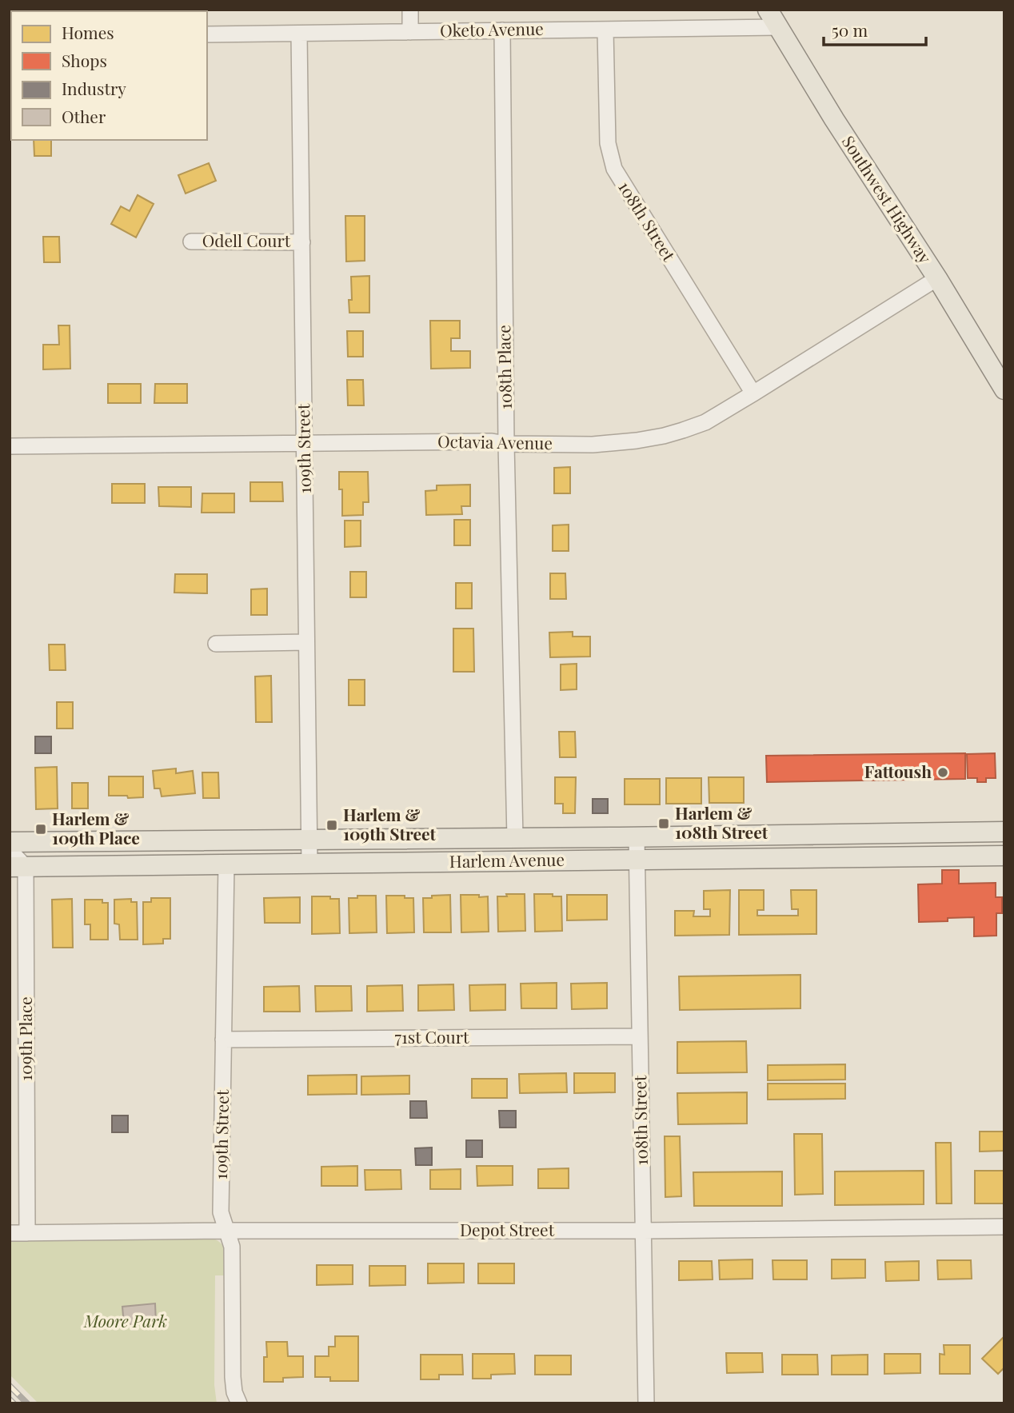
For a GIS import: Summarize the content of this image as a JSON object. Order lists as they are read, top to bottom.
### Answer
{
  "streets": {
    "main road": ["Southwest Highway", "Harlem Avenue"],
    "street": [
      "Oketo Avenue",
      "108th Street",
      "Odell Court",
      "108th Place",
      "Octavia Avenue",
      "109th Street",
      "71st Court",
      "109th Place",
      "Depot Street"
    ]
  },
  "crossings": [
    ["Oketo Avenue", "Southwest Highway"],
    ["Oketo Avenue", "108th Street"],
    ["Oketo Avenue", "108th Place"],
    ["Oketo Avenue", "109th Street"],
    ["Southwest Highway", "Octavia Avenue"],
    ["108th Street", "Octavia Avenue"],
    ["108th Street", "Harlem Avenue"],
    ["108th Street", "71st Court"],
    ["108th Street", "Depot Street"],
    ["Odell Court", "109th Street"],
    ["108th Place", "Octavia Avenue"],
    ["108th Place", "Harlem Avenue"],
    ["Octavia Avenue", "109th Street"],
    ["109th Street", "Harlem Avenue"],
    ["109th Street", "71st Court"],
    ["109th Street", "Depot Street"],
    ["Harlem Avenue", "109th Place"],
    ["109th Place", "Depot Street"]
  ],
  "parks": ["Moore Park"],
  "places": {
    "other": ["Fattoush"],
    "transit": ["Harlem & 108th Street", "Harlem & 109th Street", "Harlem & 109th Place"]
  },
  "legend": [
    "Homes",
    "Shops",
    "Industry",
    "Other"
  ],
  "scale_bar": "50 m"
}
